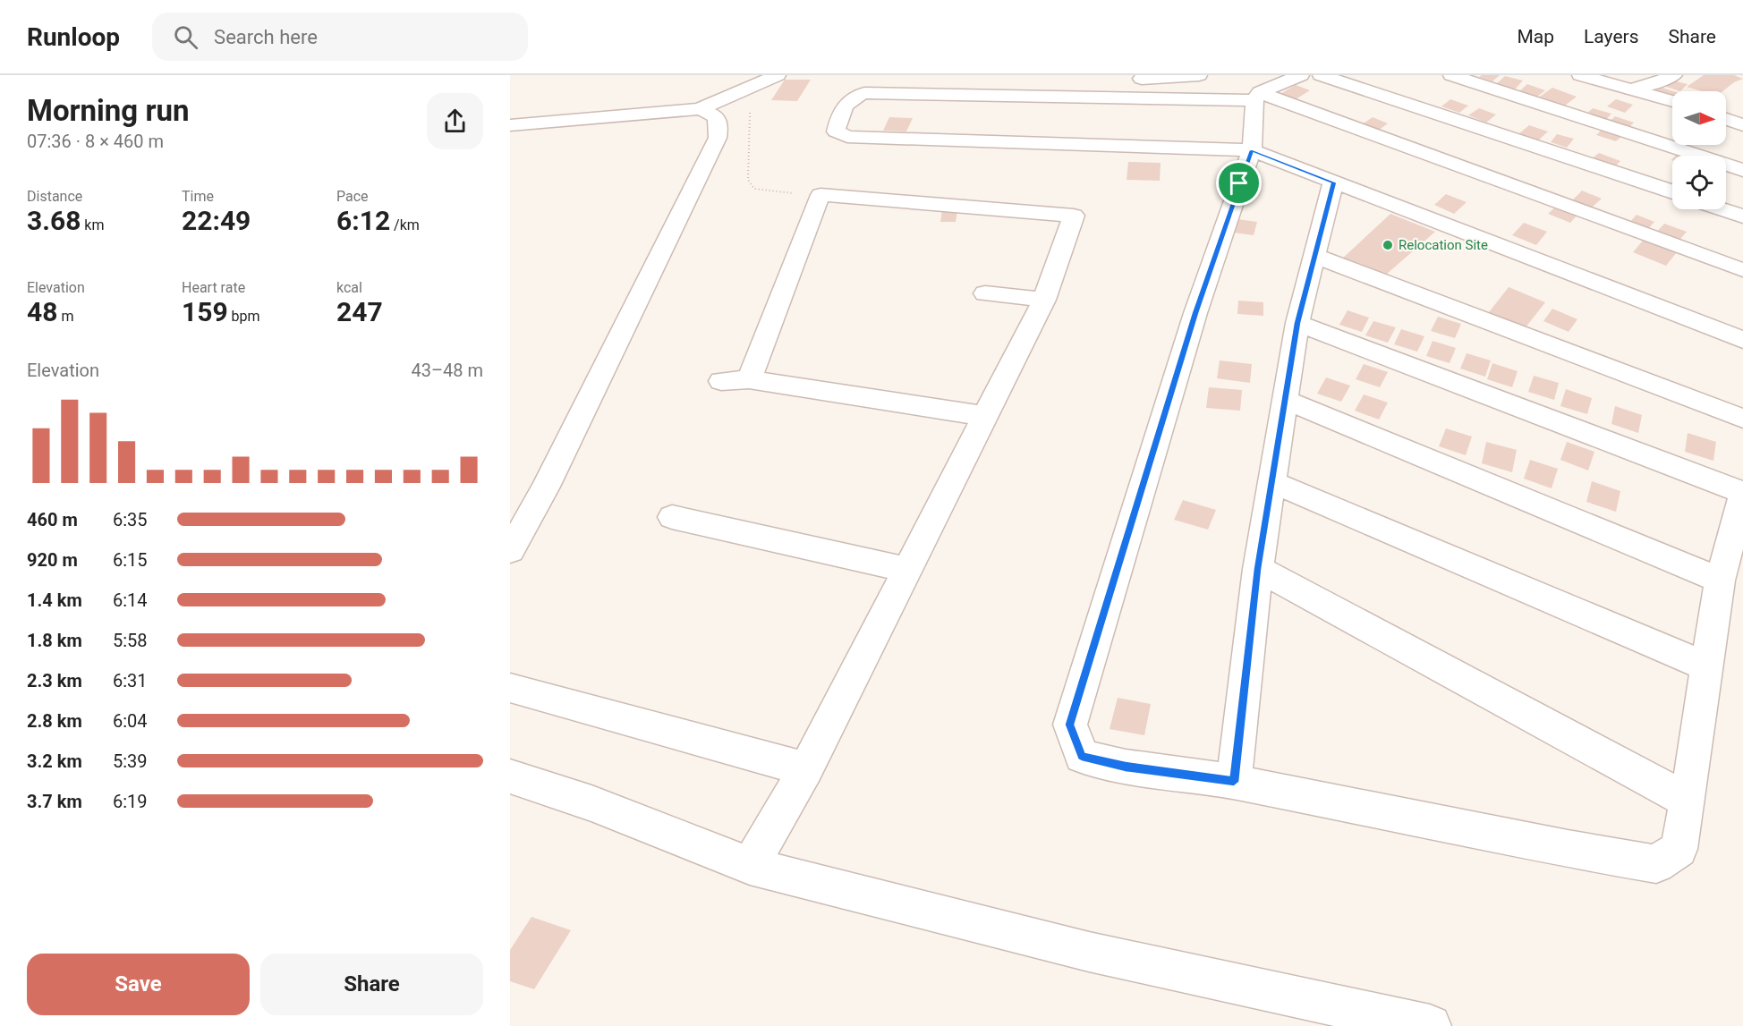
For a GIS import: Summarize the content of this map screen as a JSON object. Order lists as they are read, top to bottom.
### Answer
{
  "places": ["Relocation Site"],
  "north": "right",
  "page": {
    "header": "Runloop",
    "search": "Search here",
    "nav": ["Map", "Layers", "Share"],
    "heading": ["Morning run", "07:36 · 8 × 460 m"],
    "stats": [
      ["Distance", "3.68 km"],
      ["Time", "22:49"],
      ["Pace", "6:12 /km"],
      ["Elevation", "48 m"],
      ["Heart rate", "159 bpm"],
      ["kcal", "247"]
    ],
    "chart": ["Elevation", "43–48 m"],
    "list": [
      {
        "name": "460 m",
        "note": "6:35"
      },
      {
        "name": "920 m",
        "note": "6:15"
      },
      {
        "name": "1.4 km",
        "note": "6:14"
      },
      {
        "name": "1.8 km",
        "note": "5:58"
      },
      {
        "name": "2.3 km",
        "note": "6:31"
      },
      {
        "name": "2.8 km",
        "note": "6:04"
      },
      {
        "name": "3.2 km",
        "note": "5:39"
      },
      {
        "name": "3.7 km",
        "note": "6:19"
      }
    ],
    "buttons": ["Save", "Share"]
  }
}
